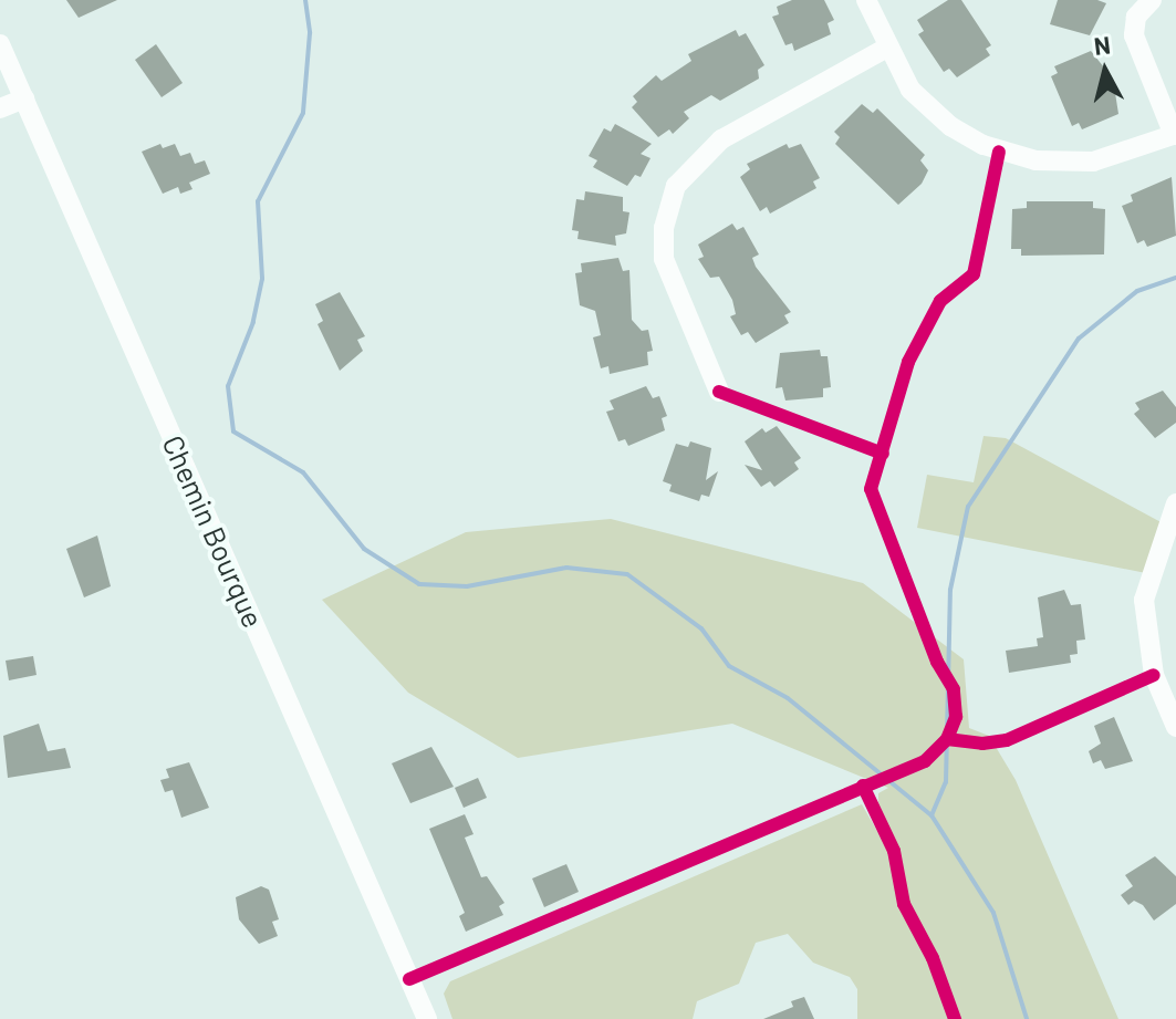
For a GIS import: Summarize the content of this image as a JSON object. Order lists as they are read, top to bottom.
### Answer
{
  "streets": {
    "street": ["Chemin Bourque"]
  },
  "north": "top"
}
